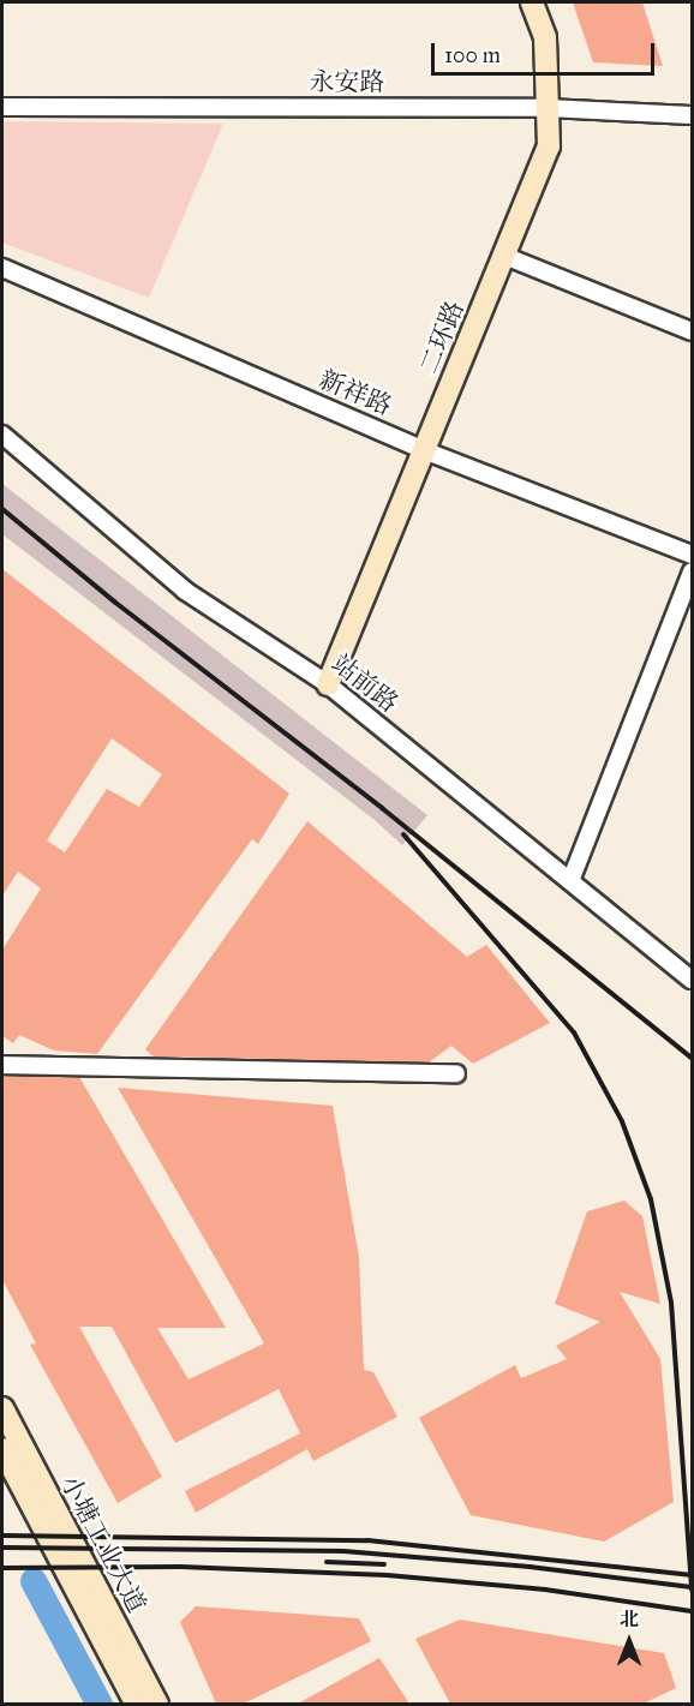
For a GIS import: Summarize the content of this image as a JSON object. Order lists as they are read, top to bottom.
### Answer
{
  "streets": {
    "street": [
      "永安路",
      "二环路",
      "新祥路",
      "站前路",
      "小塘工业大道"
    ]
  },
  "crossings": [
    ["永安路", "二环路"],
    ["二环路", "新祥路"],
    ["二环路", "站前路"]
  ],
  "scale_bar": "100 m",
  "north": "top"
}
